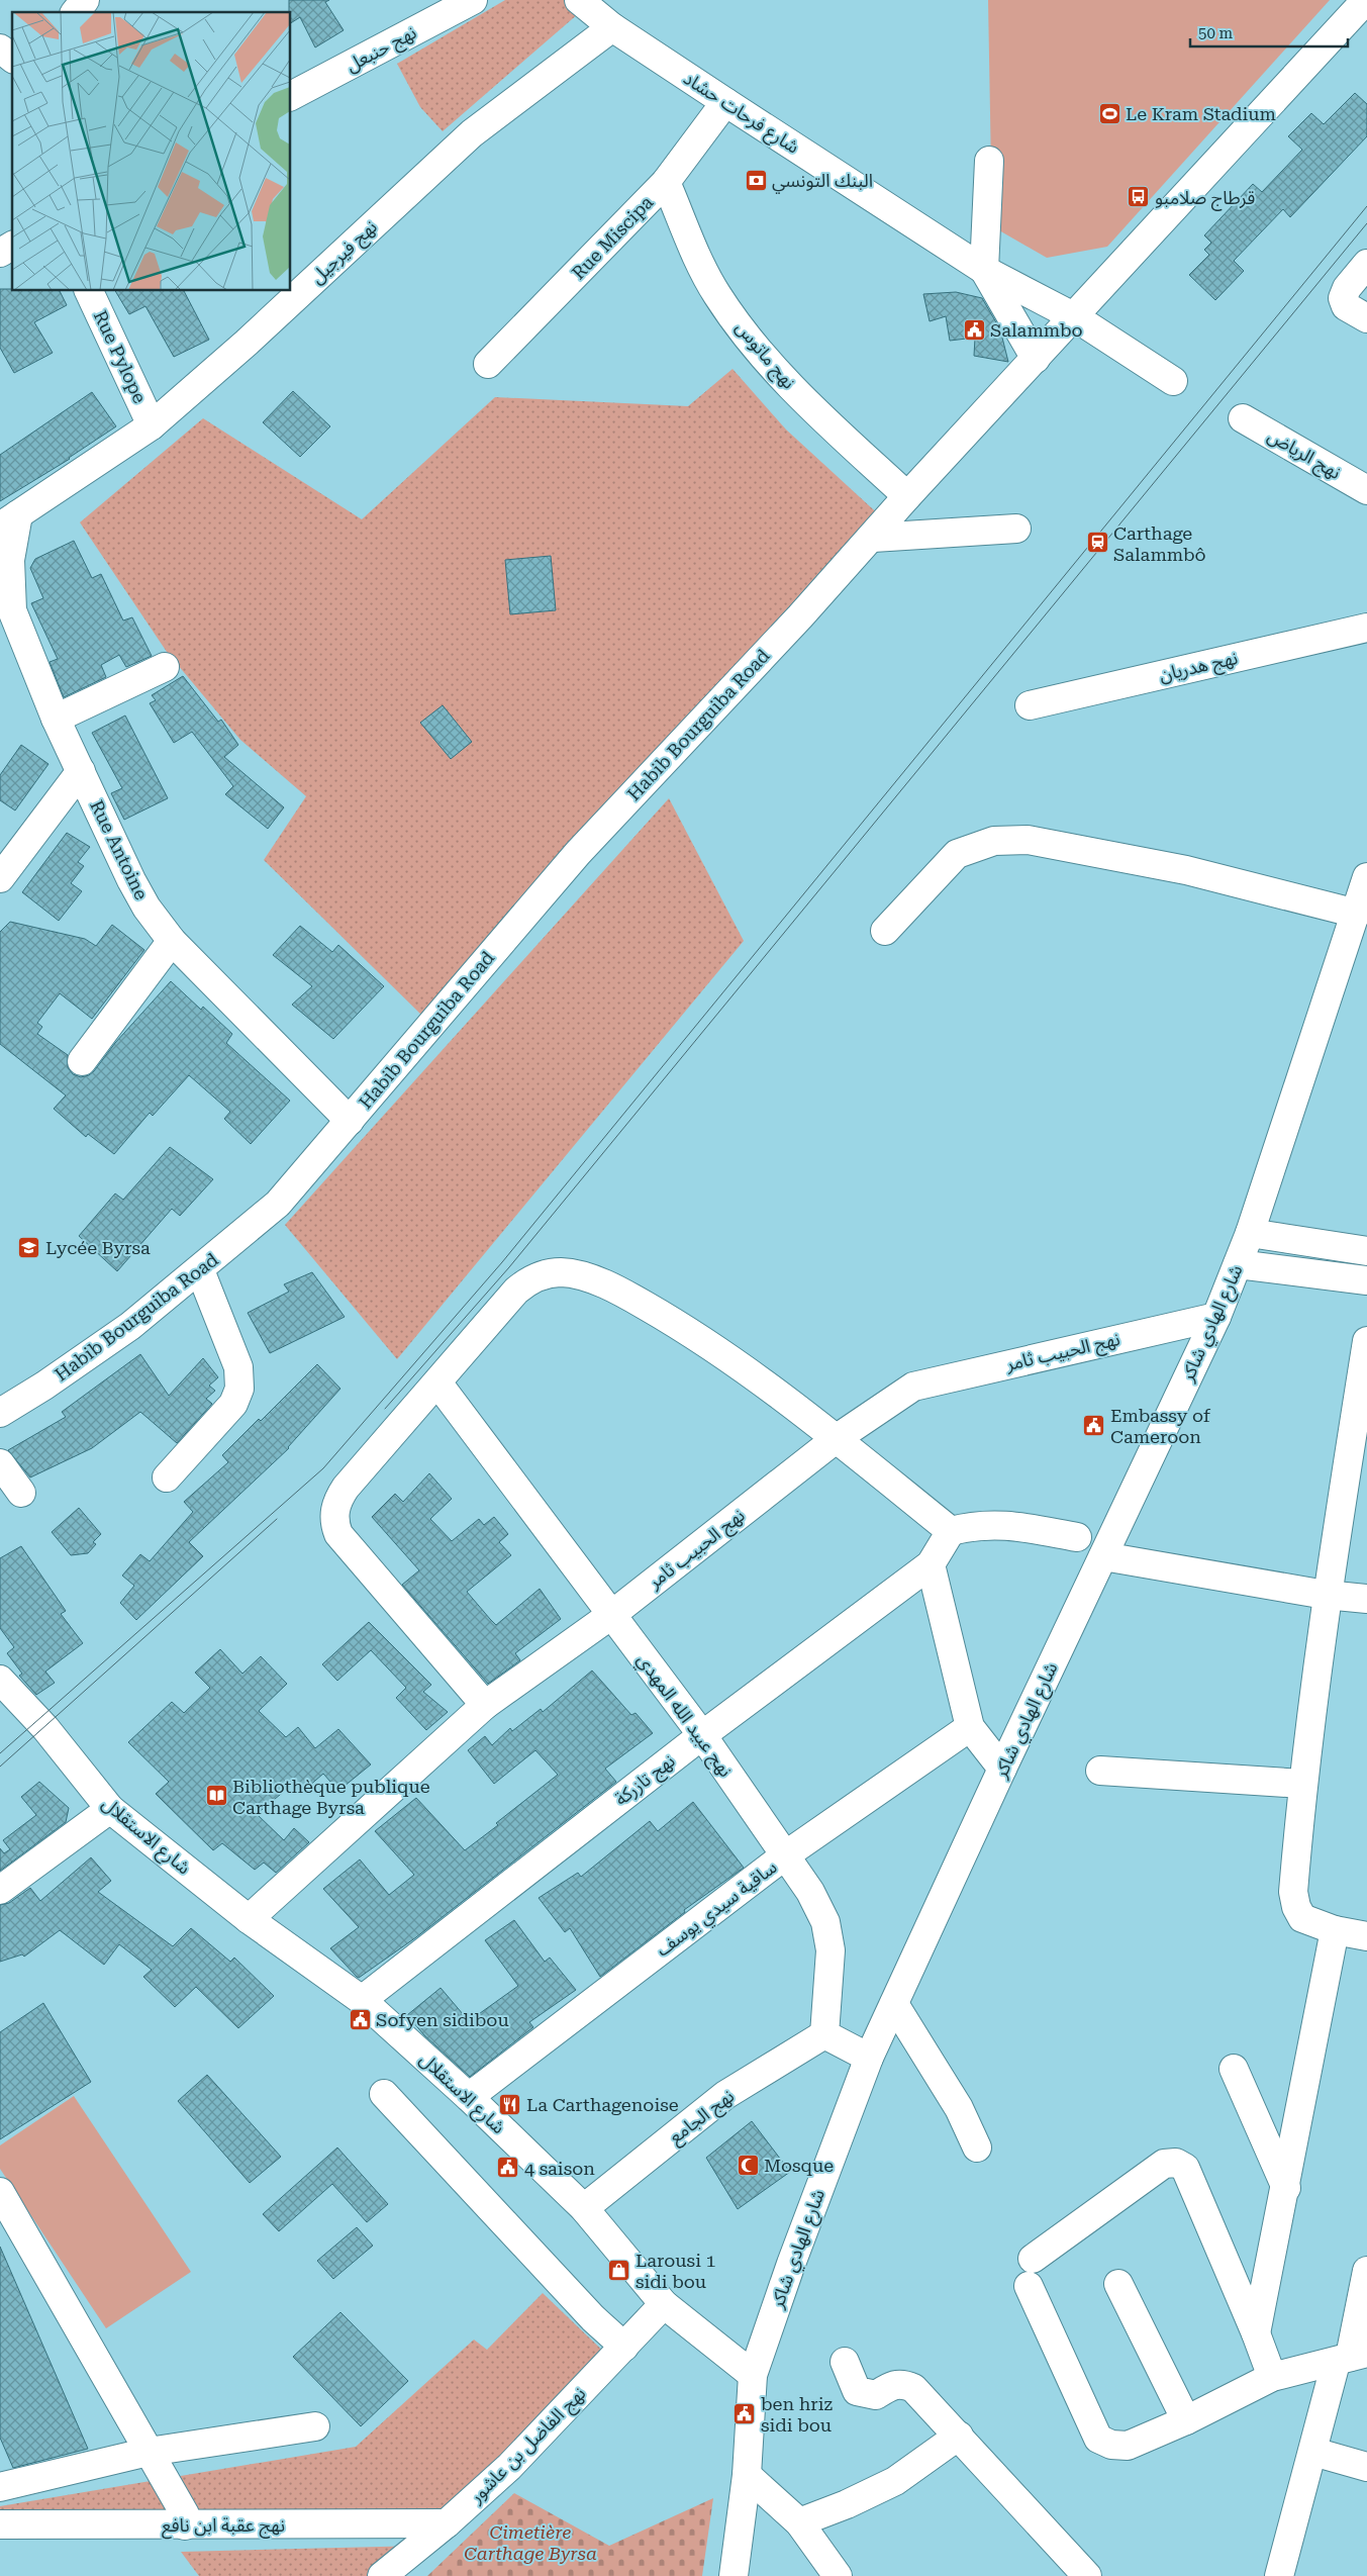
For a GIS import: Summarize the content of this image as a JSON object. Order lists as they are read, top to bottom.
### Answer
{
  "streets": {
    "street": [
      "نهج حنبعل",
      "شارع فرحات حشاد",
      "Rue Miscipa",
      "نهج فيرجيل",
      "نهج ماتوس",
      "Rue Pylope",
      "نهج الرياض",
      "نهج هدريان",
      "Habib Bourguiba Road",
      "Rue Antoine",
      "شارع الهادي شاكر",
      "نهج الحبيب ثامر",
      "نهج عبيد الله المهدي",
      "نهج تازركة",
      "شارع الاستقلال",
      "ساقية سيدي يوسف",
      "نهج الجامع",
      "نهج الفاضل بن عاشور",
      "نهج عقبة ابن نافع"
    ]
  },
  "crossings": [
    ["شارع فرحات حشاد", "Rue Miscipa"],
    ["شارع فرحات حشاد", "نهج فيرجيل"],
    ["شارع فرحات حشاد", "Habib Bourguiba Road"],
    ["Rue Miscipa", "نهج ماتوس"],
    ["نهج فيرجيل", "Rue Pylope"],
    ["نهج فيرجيل", "Rue Antoine"],
    ["نهج ماتوس", "Habib Bourguiba Road"],
    ["Habib Bourguiba Road", "Rue Antoine"],
    ["شارع الهادي شاكر", "نهج الحبيب ثامر"],
    ["شارع الهادي شاكر", "شارع الاستقلال"],
    ["نهج الحبيب ثامر", "نهج عبيد الله المهدي"],
    ["نهج الحبيب ثامر", "شارع الاستقلال"],
    ["نهج عبيد الله المهدي", "نهج تازركة"],
    ["نهج عبيد الله المهدي", "ساقية سيدي يوسف"],
    ["نهج عبيد الله المهدي", "نهج الجامع"],
    ["نهج تازركة", "شارع الاستقلال"],
    ["شارع الاستقلال", "ساقية سيدي يوسف"],
    ["شارع الاستقلال", "نهج الجامع"],
    ["شارع الاستقلال", "نهج الفاضل بن عاشور"],
    ["نهج الفاضل بن عاشور", "نهج عقبة ابن نافع"]
  ],
  "parks": ["Cimetière Carthage Byrsa"],
  "places": {
    "sports": ["Le Kram Stadium"],
    "bank": ["البنك التونسي"],
    "bus stop": ["قرطاج صلامبو"],
    "public building": [
      "Salammbo",
      "Embassy of Cameroon",
      "Sofyen sidibou",
      "4 saison",
      "ben hriz sidi bou"
    ],
    "station": ["Carthage Salammbô"],
    "school or university": ["Lycée Byrsa"],
    "library": ["Bibliothèque publique Carthage Byrsa"],
    "restaurant": ["La Carthagenoise"],
    "mosque": ["Mosque"],
    "shop": ["Larousi 1 sidi bou"]
  },
  "scale_bar": "50 m"
}
